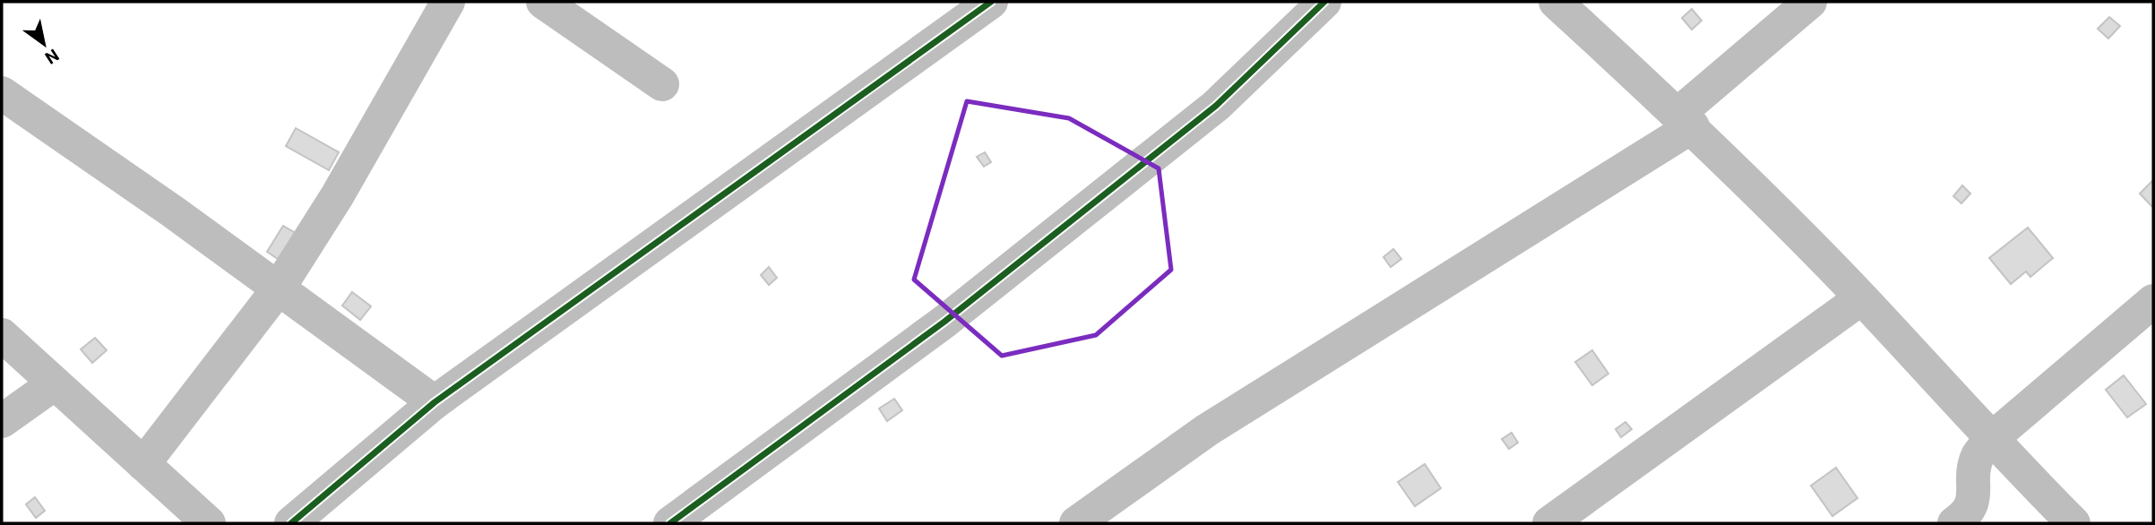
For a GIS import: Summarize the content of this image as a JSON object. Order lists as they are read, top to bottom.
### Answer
{
  "north": "bottom right"
}
